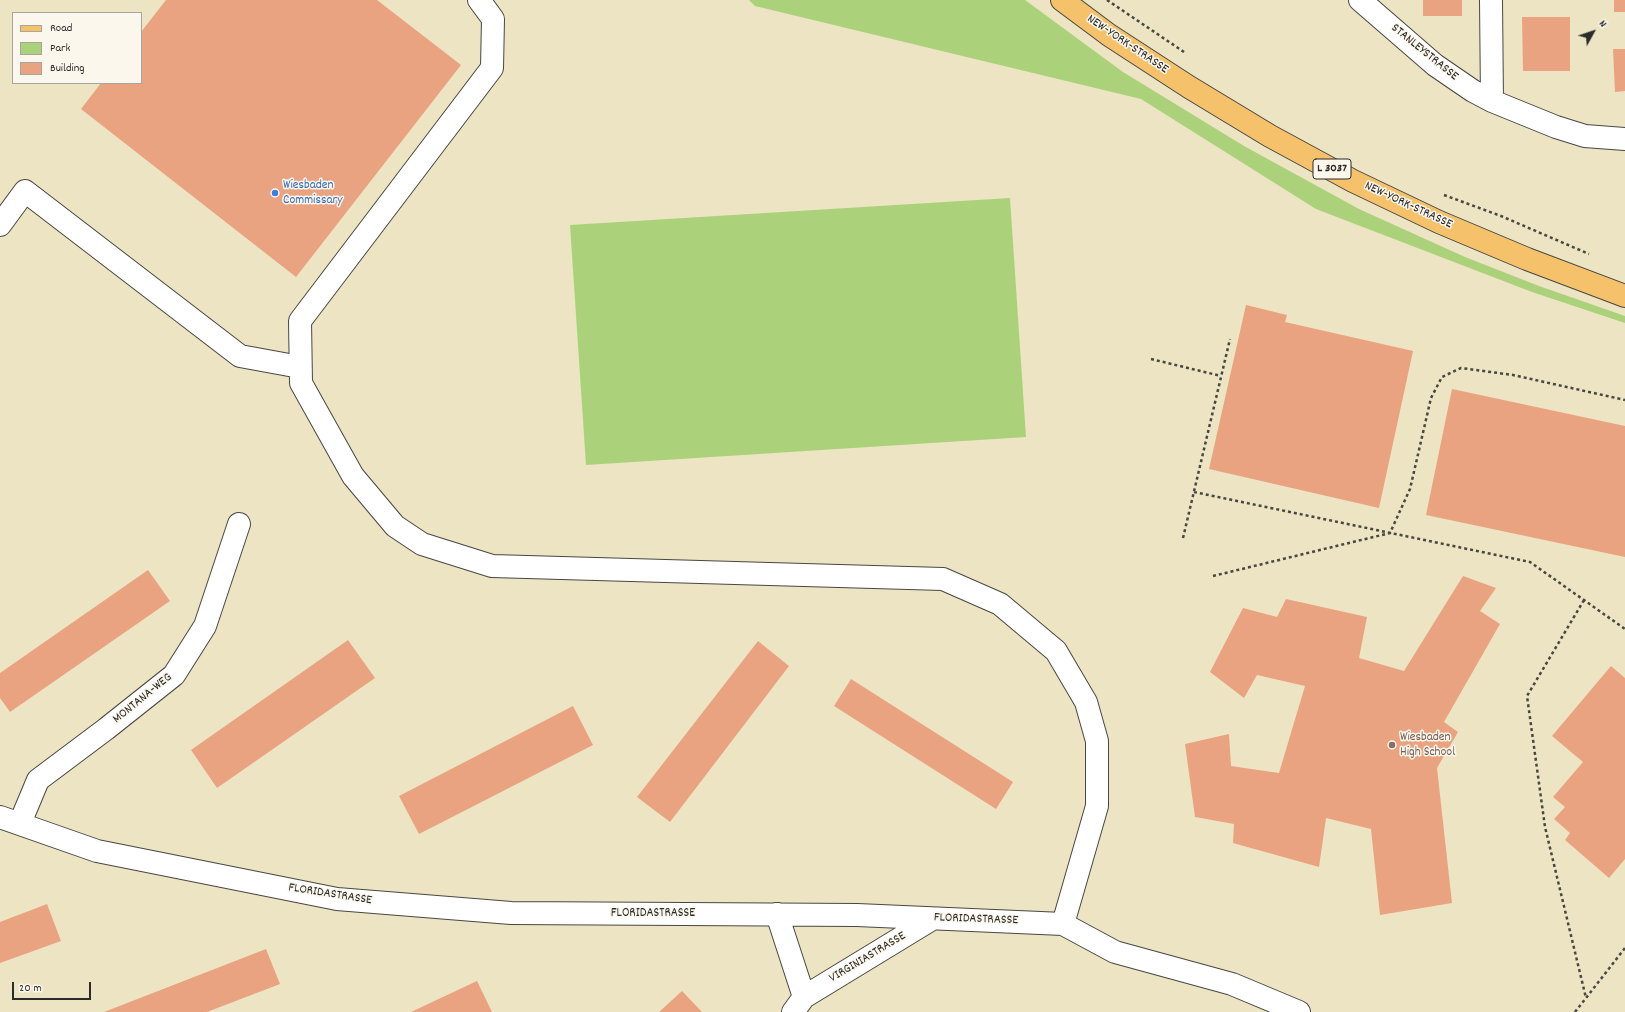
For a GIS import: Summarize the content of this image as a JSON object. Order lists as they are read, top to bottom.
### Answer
{
  "streets": {
    "main road": ["NEW-YORK-STRASSE", "L 3037"],
    "street": [
      "STANLEYSTRASSE",
      "MONTANA-WEG",
      "FLORIDASTRASSE",
      "VIRGINIASTRASSE"
    ]
  },
  "crossings": [
    ["MONTANA-WEG", "FLORIDASTRASSE"],
    ["FLORIDASTRASSE", "VIRGINIASTRASSE"]
  ],
  "places": ["Wiesbaden Commissary", "Wiesbaden High School"],
  "legend": ["Road", "Park", "Building"],
  "scale_bar": "20 m",
  "north": "top right"
}
